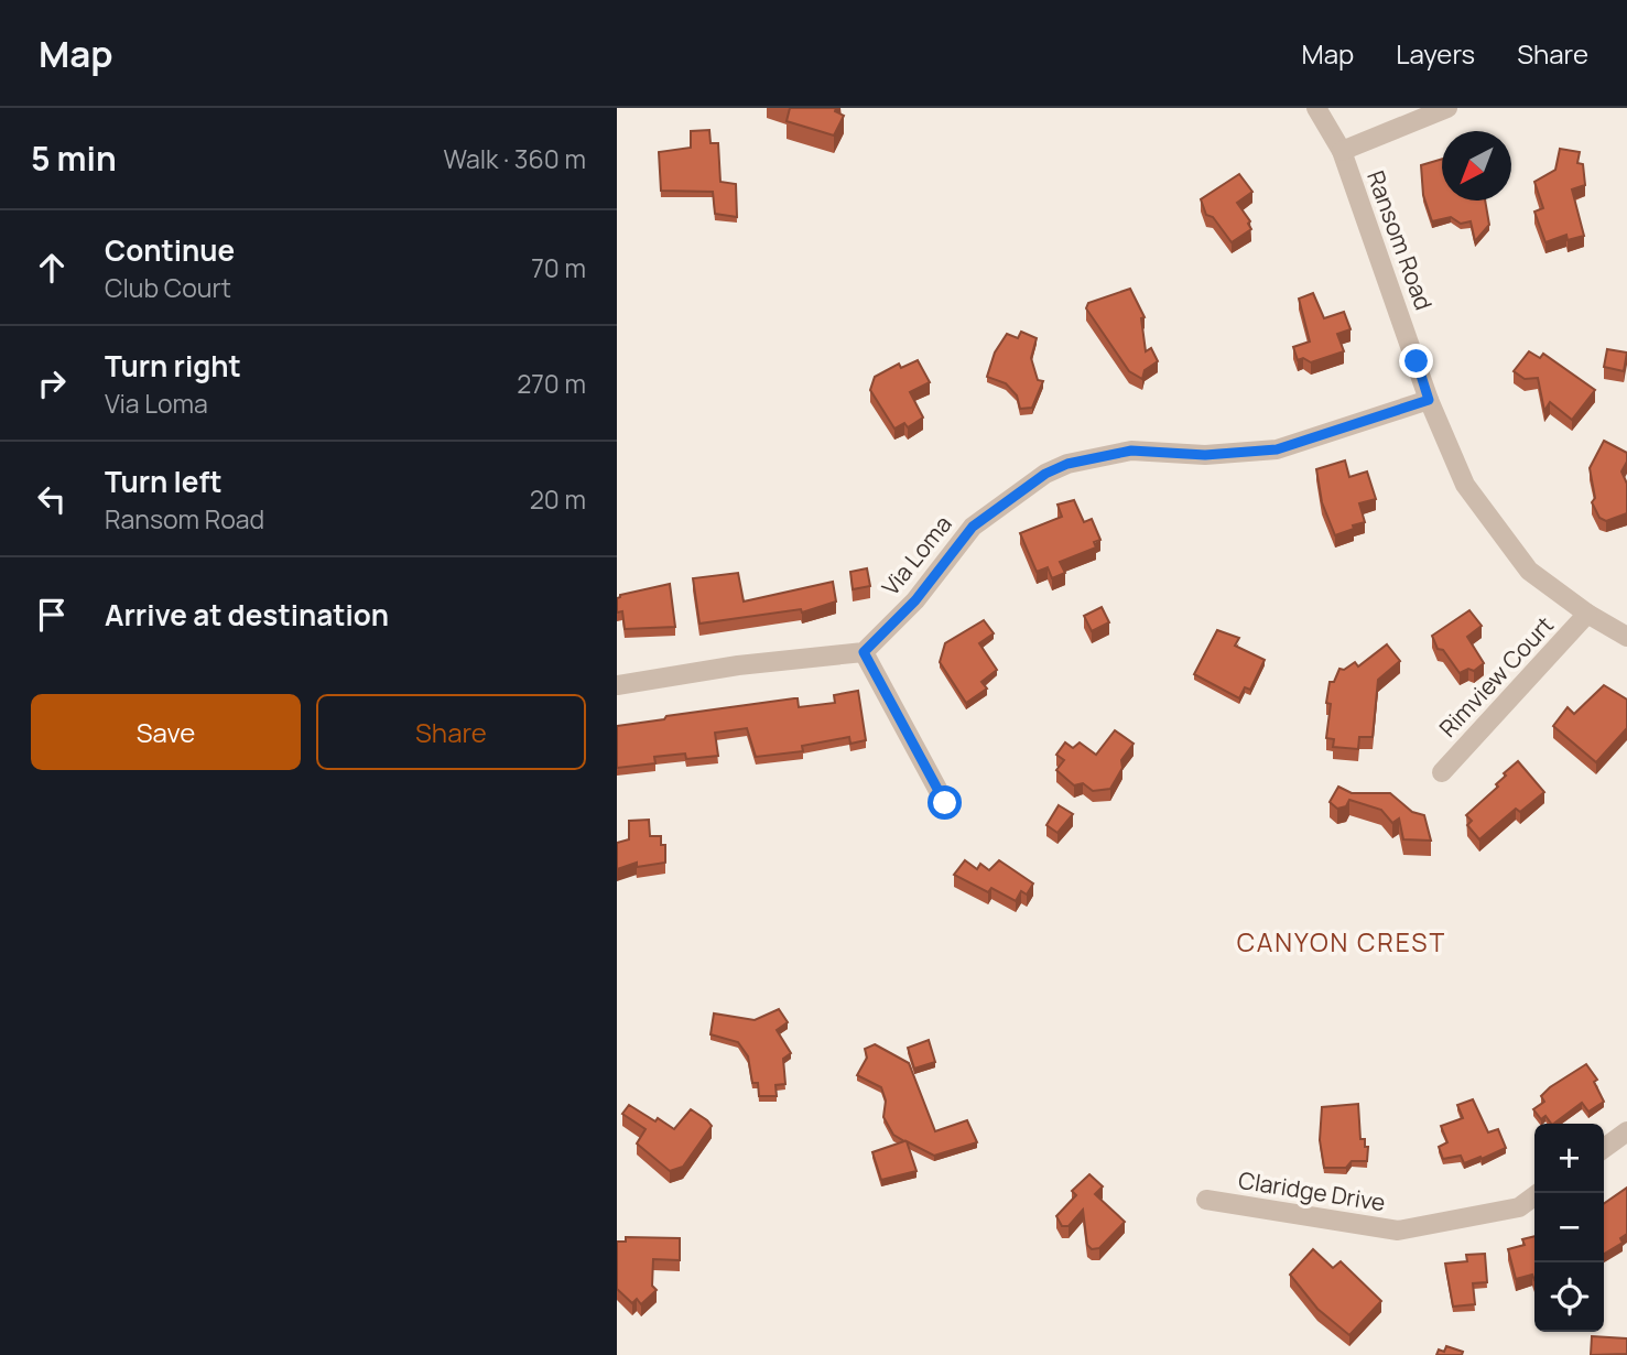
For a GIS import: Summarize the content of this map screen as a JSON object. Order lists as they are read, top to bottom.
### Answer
{
  "streets": {
    "street": [
      "Ransom Road",
      "Via Loma",
      "Rimview Court",
      "Claridge Drive"
    ]
  },
  "crossings": [
    ["Ransom Road", "Via Loma"],
    ["Ransom Road", "Rimview Court"]
  ],
  "districts": ["CANYON CREST"],
  "north": "bottom left",
  "page": {
    "header": "Map",
    "nav": ["Map", "Layers", "Share"],
    "heading": ["5 min", "Walk · 360 m"],
    "list": [
      ["Continue", "Club Court", "70 m"],
      ["Turn right", "Via Loma", "270 m"],
      ["Turn left", "Ransom Road", "20 m"],
      "Arrive at destination"
    ],
    "buttons": ["Save", "Share"],
    "map_buttons": ["+", "−"]
  }
}
